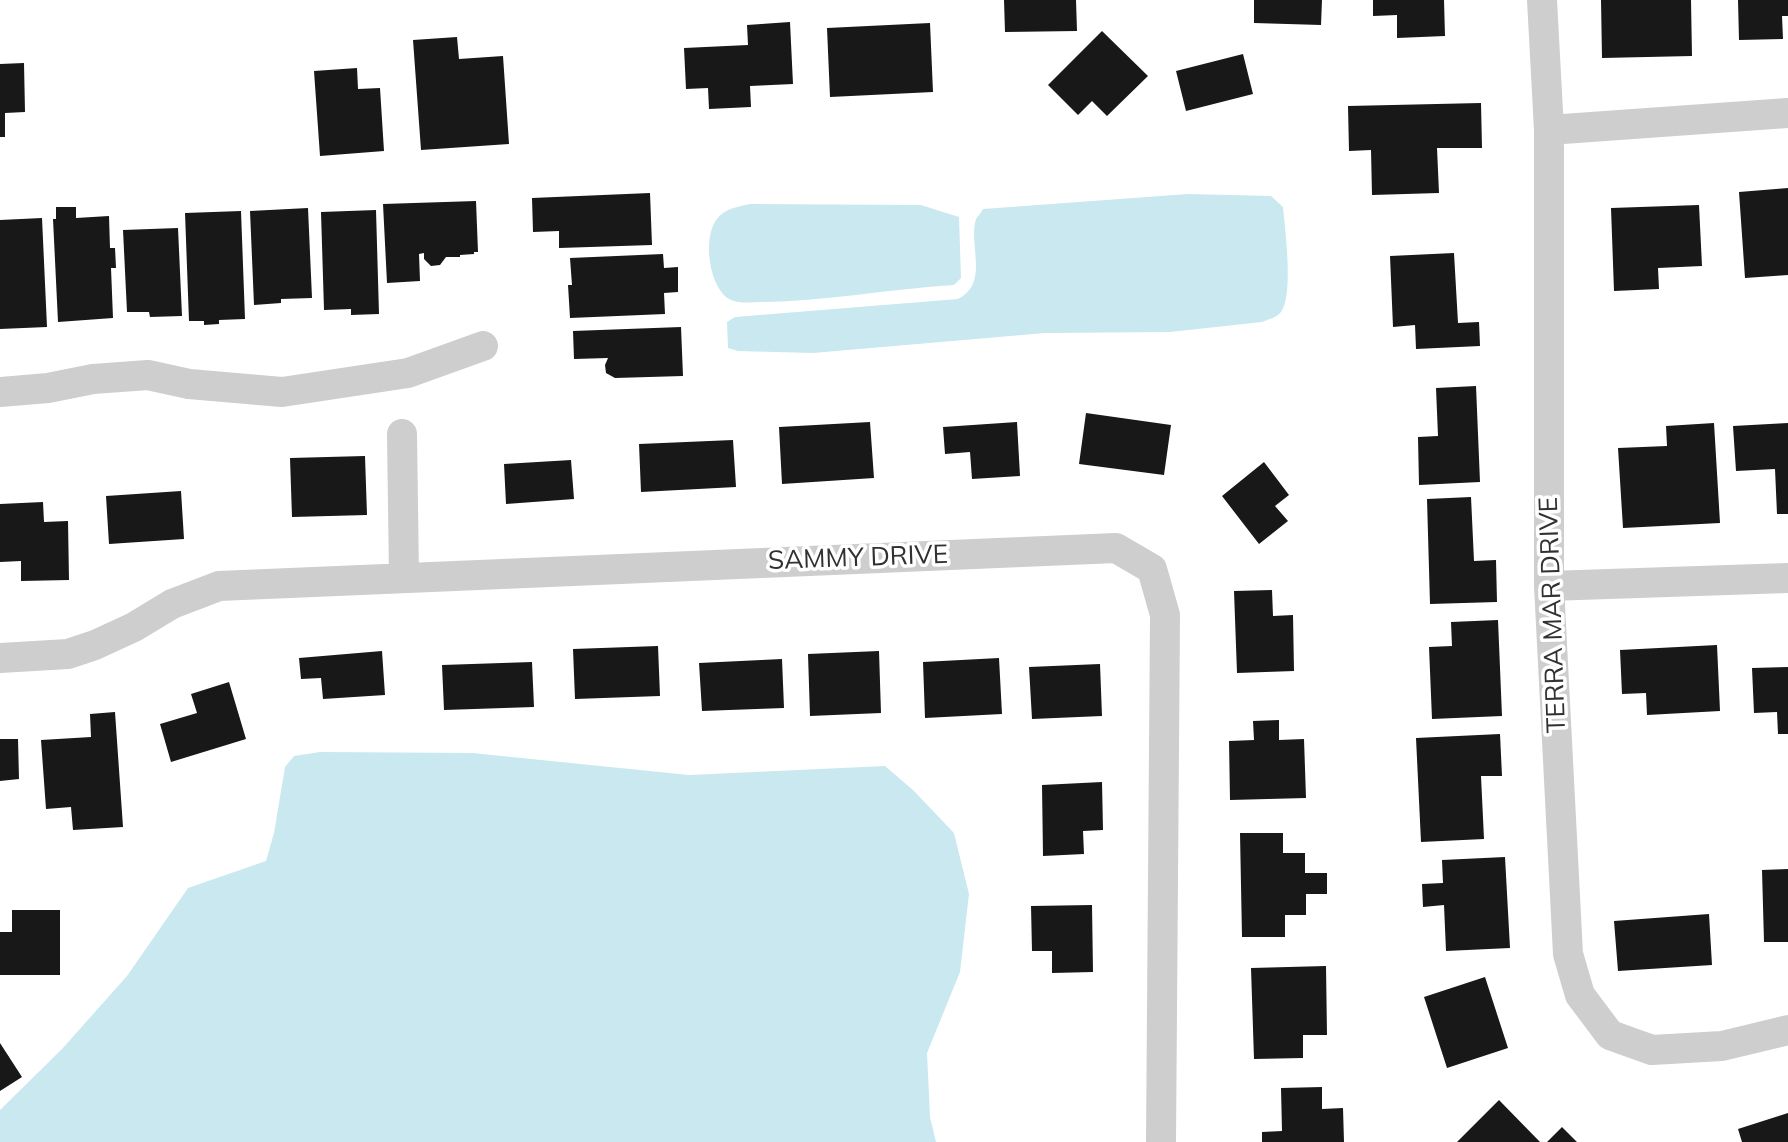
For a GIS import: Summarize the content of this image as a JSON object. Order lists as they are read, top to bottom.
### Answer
{
  "streets": {
    "street": ["SAMMY DRIVE", "TERRA MAR DRIVE"]
  }
}
